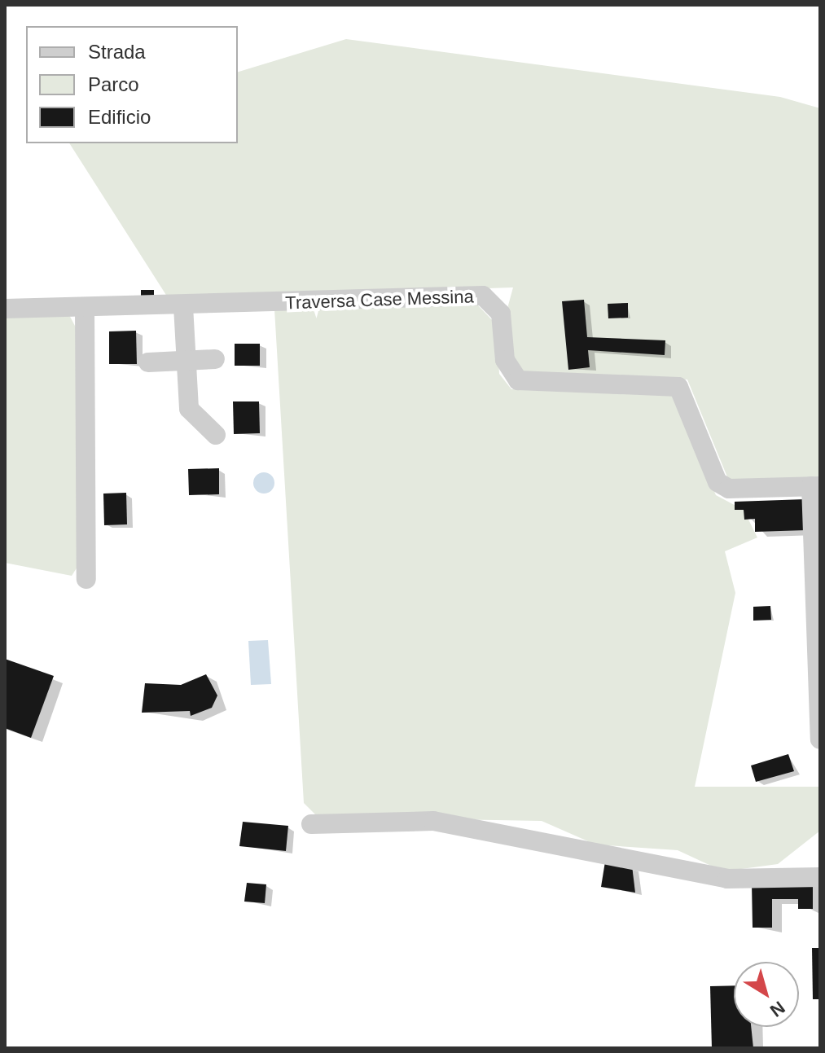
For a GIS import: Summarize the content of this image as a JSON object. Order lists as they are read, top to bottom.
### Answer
{
  "streets": {
    "street": ["Traversa Case Messina"]
  },
  "legend": ["Strada", "Parco", "Edificio"],
  "north": "bottom right"
}
